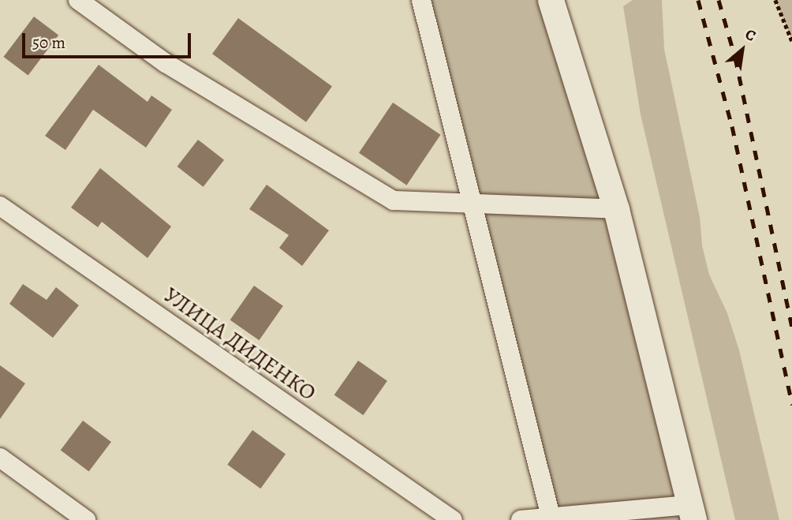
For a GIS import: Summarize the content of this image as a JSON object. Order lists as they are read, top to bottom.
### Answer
{
  "streets": {
    "street": ["УЛИЦА ДИДЕНКО"]
  },
  "scale_bar": "50 m",
  "north": "top right"
}
